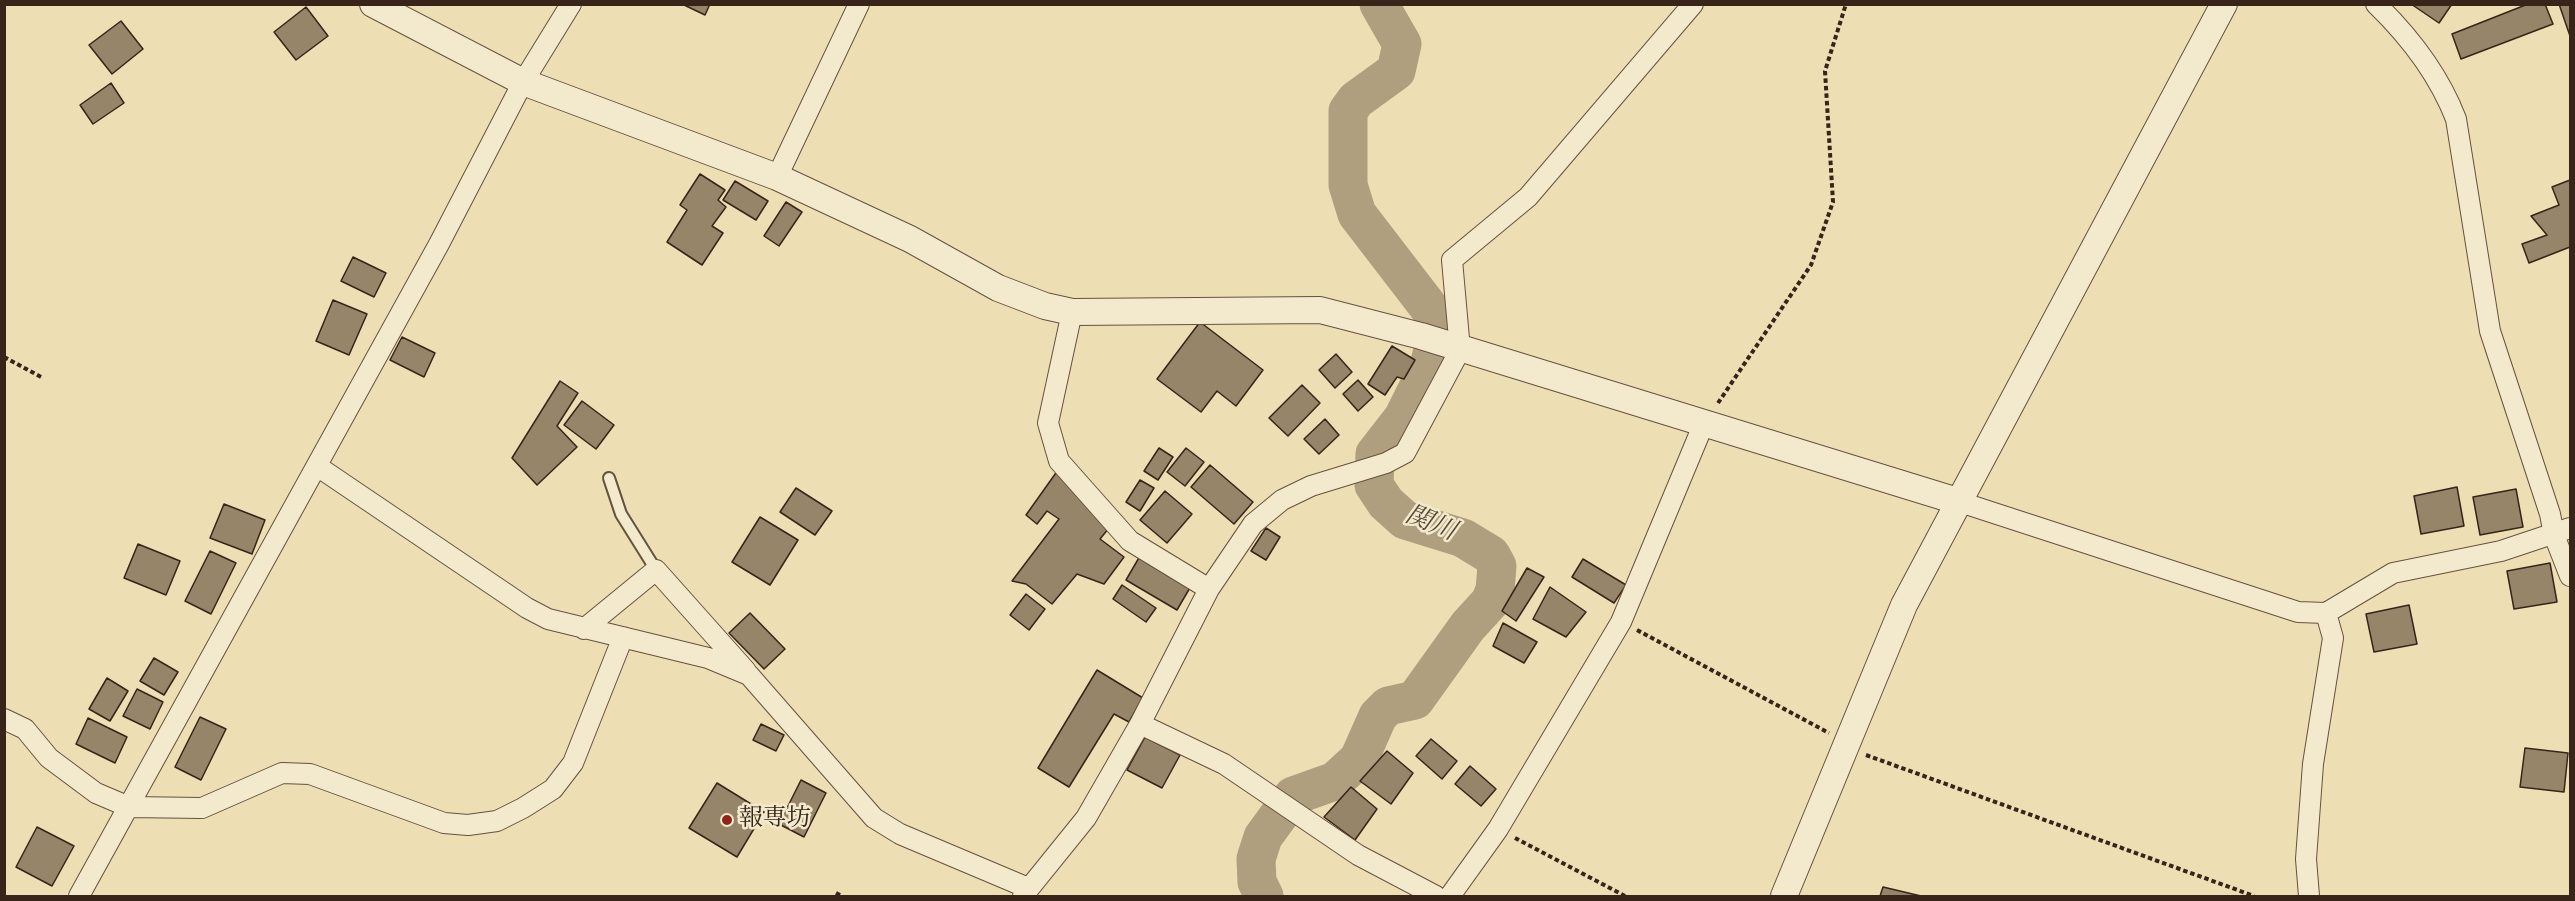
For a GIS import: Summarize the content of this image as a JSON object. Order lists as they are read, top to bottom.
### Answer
{
  "water": ["関川"],
  "places": ["報専坊"]
}
